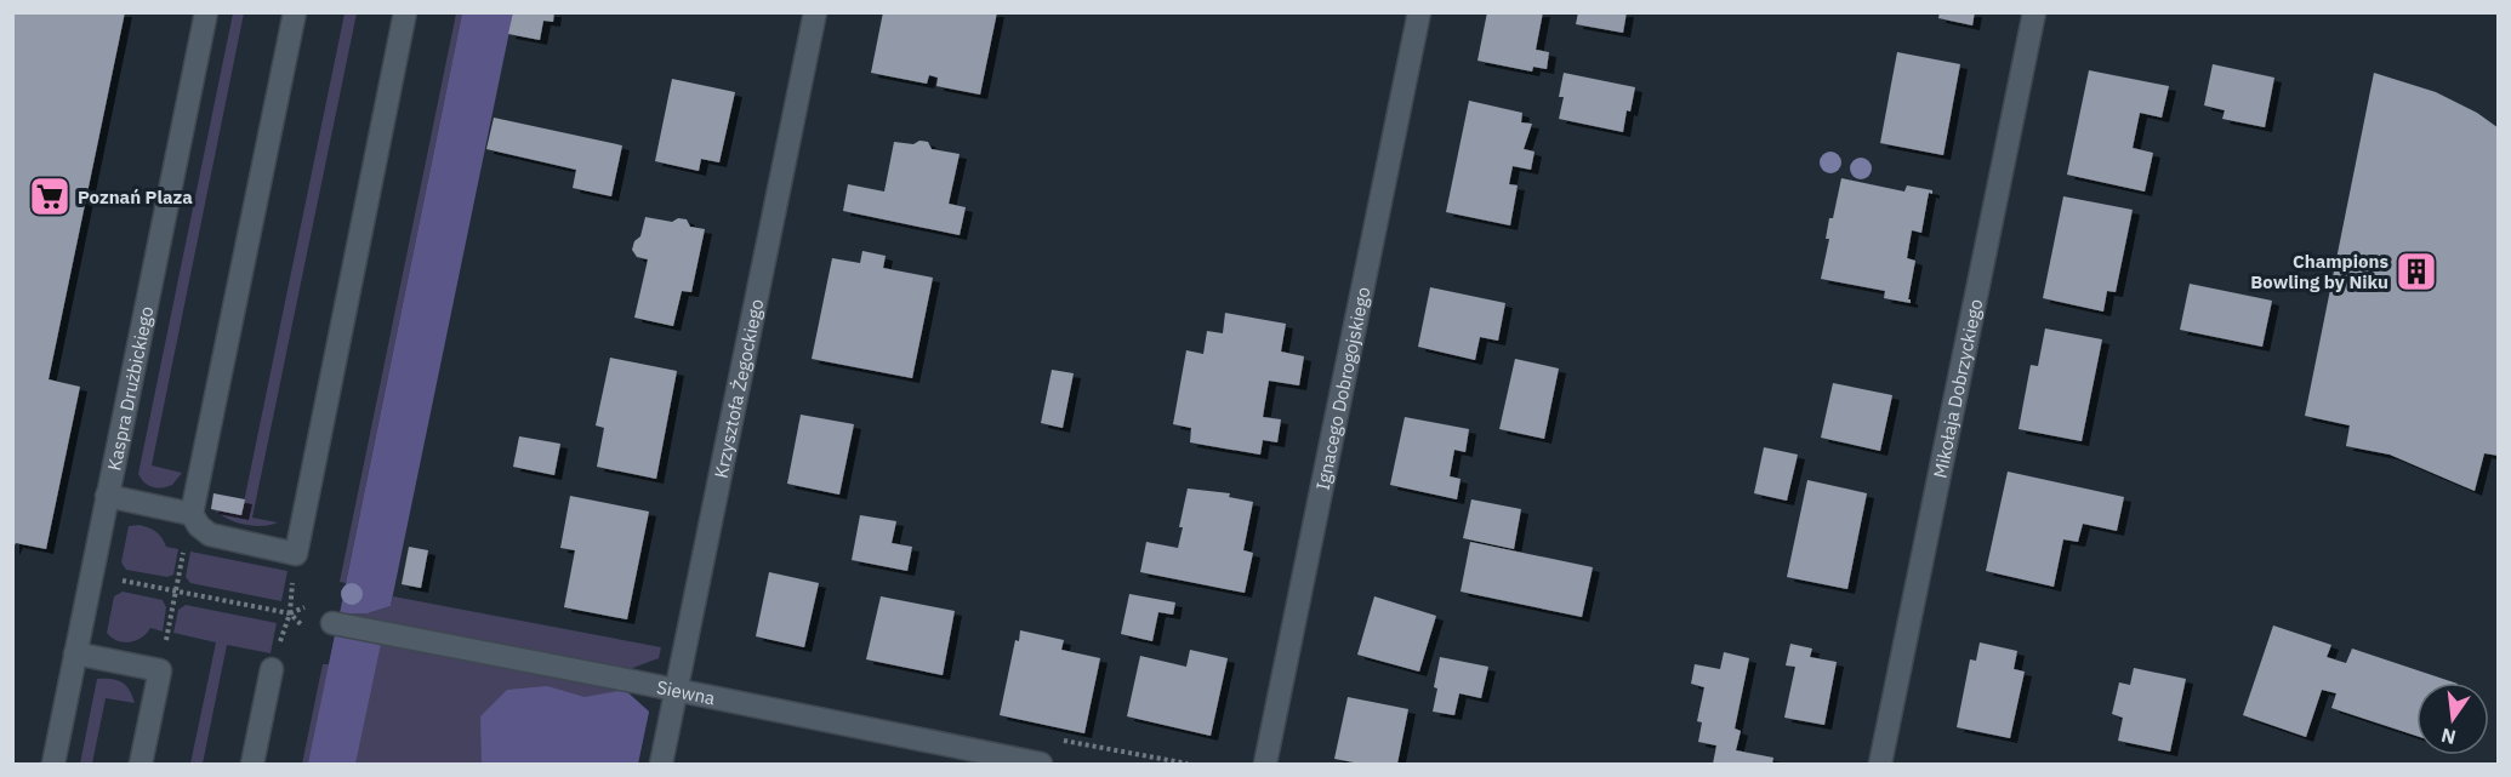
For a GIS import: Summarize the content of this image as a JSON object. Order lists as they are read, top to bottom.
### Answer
{
  "streets": {
    "street": [
      "Kaspra Drużbickiego",
      "Krzysztofa Żegockiego",
      "Ignacego Dobrogojskiego",
      "Mikołaja Dobrzyckiego",
      "Siewna"
    ]
  },
  "crossings": [
    ["Krzysztofa Żegockiego", "Siewna"]
  ],
  "places": {
    "supermarket": ["Poznań Plaza"],
    "building": ["Champions Bowling by Niku"]
  },
  "north": "bottom"
}
